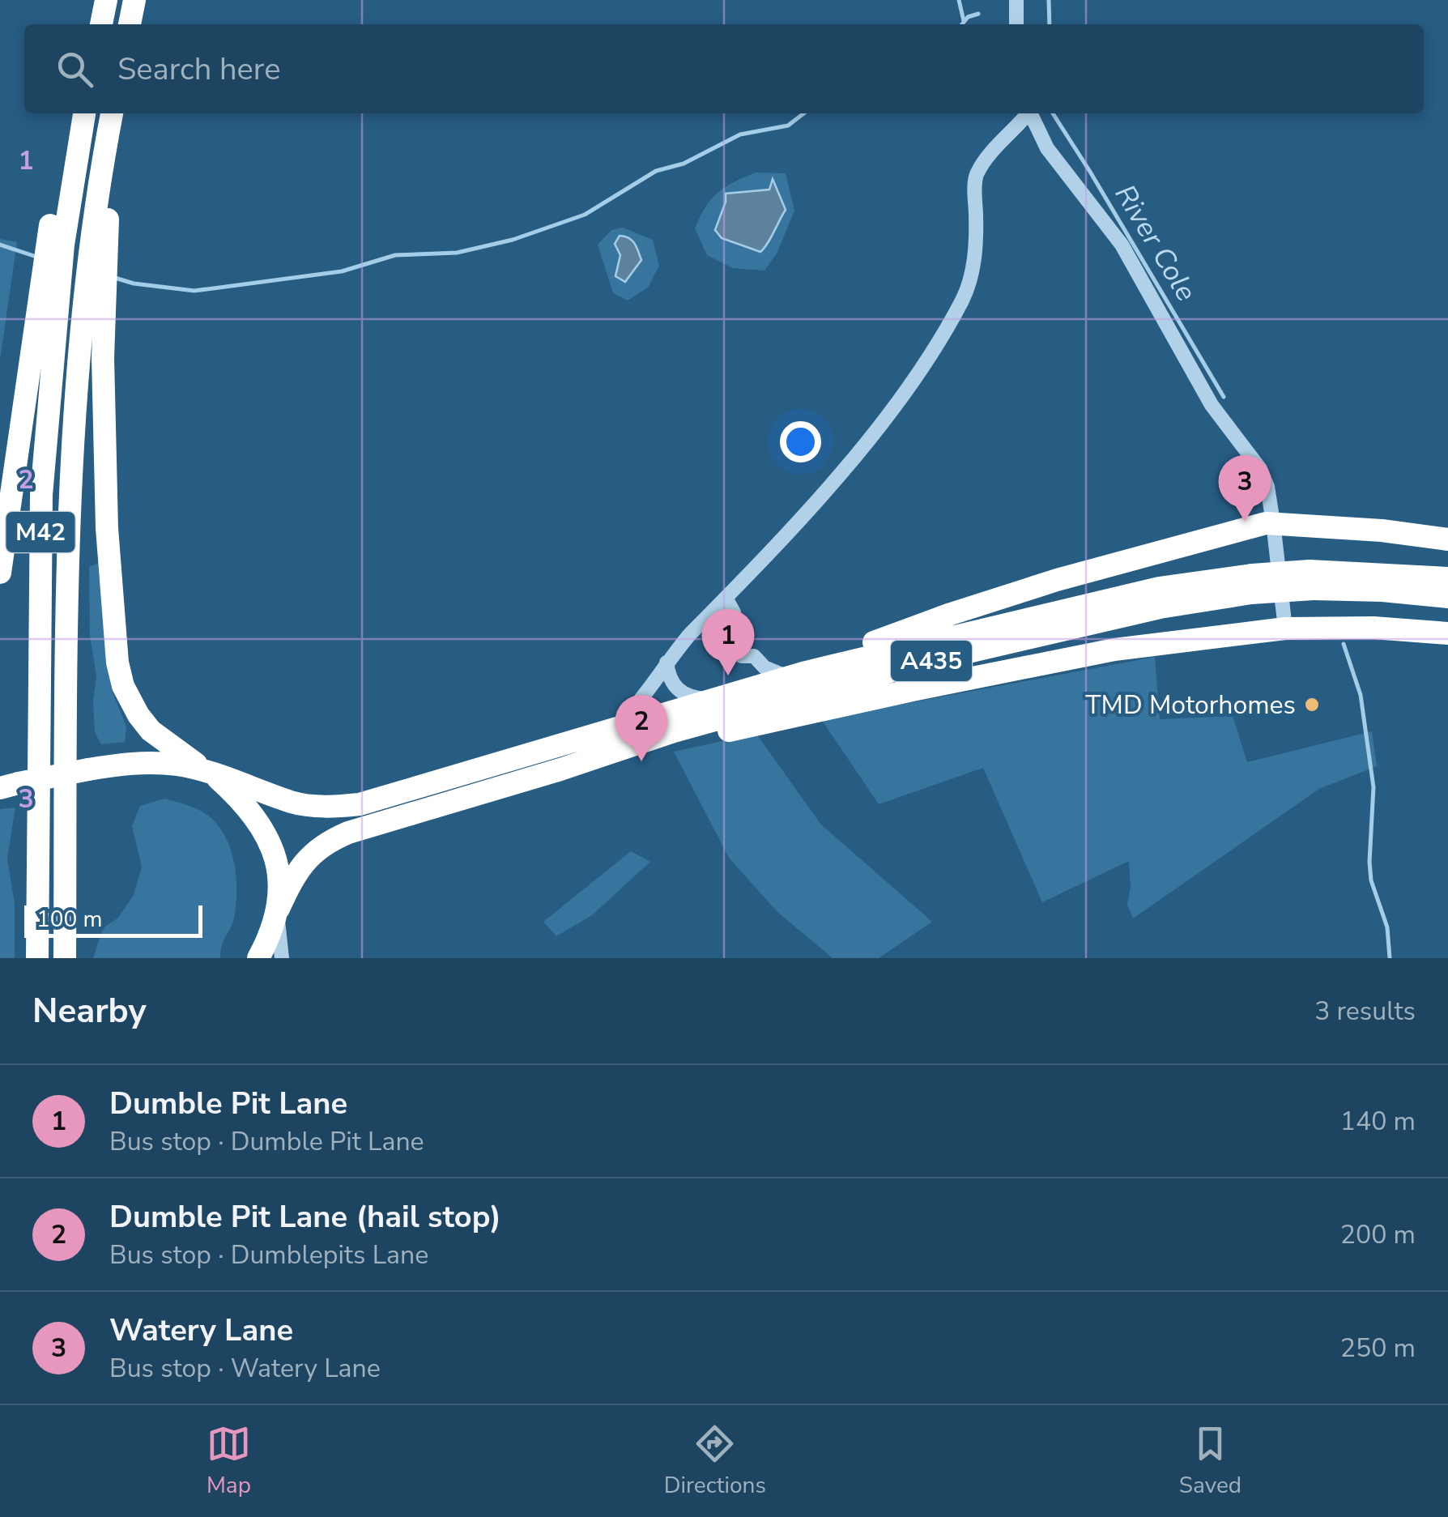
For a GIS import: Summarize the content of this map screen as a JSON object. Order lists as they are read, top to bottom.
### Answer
{
  "streets": {
    "highway": ["M42", "A435"]
  },
  "crossings": [
    ["M42", "A435"]
  ],
  "water": ["River Cole"],
  "places": ["TMD Motorhomes"],
  "scale_bar": "100 m",
  "page": {
    "search": "Search here",
    "pins": ["3", "1", "2"],
    "scale": "100 m",
    "heading": ["Nearby", "3 results"],
    "list": [
      {
        "mark": "1",
        "name": "Dumble Pit Lane",
        "note": "Bus stop · Dumble Pit Lane",
        "value": "140 m"
      },
      {
        "mark": "2",
        "name": "Dumble Pit Lane (hail stop)",
        "note": "Bus stop · Dumblepits Lane",
        "value": "200 m"
      },
      {
        "mark": "3",
        "name": "Watery Lane",
        "note": "Bus stop · Watery Lane",
        "value": "250 m"
      }
    ],
    "nav": ["Map", "Directions", "Saved"]
  },
  "grid": {
    "rows": ["1", "2", "3"]
  }
}
